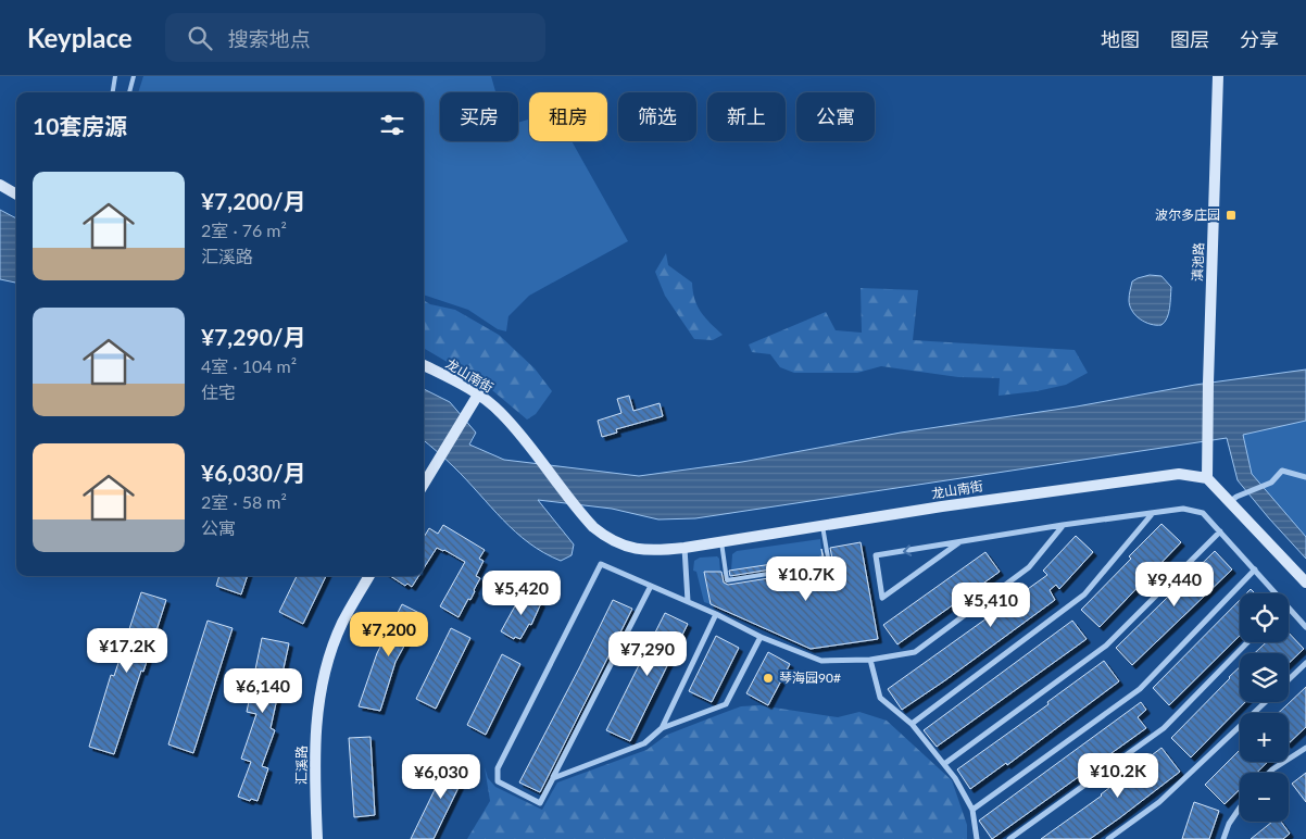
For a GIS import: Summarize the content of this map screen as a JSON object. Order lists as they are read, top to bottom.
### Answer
{
  "streets": {
    "street": ["滇池路", "龙山南街", "汇溪路"]
  },
  "crossings": [
    ["滇池路", "龙山南街"]
  ],
  "places": {
    "transit": ["波尔多庄园"],
    "other": ["琴海园90#"]
  },
  "page": {
    "header": "Keyplace",
    "search": "搜索地点",
    "nav": ["地图", "图层", "分享"],
    "chip": [
      "买房",
      "租房",
      "筛选",
      "新上",
      "公寓"
    ],
    "heading": "10套房源",
    "list": [
      {
        "name": "¥7,200/月",
        "note": "2室 · 76 m² · 汇溪路"
      },
      {
        "name": "¥7,290/月",
        "note": "4室 · 104 m² · 住宅"
      },
      {
        "name": "¥6,030/月",
        "note": "2室 · 58 m² · 公寓"
      }
    ],
    "price": [
      "¥10.7K",
      "¥9,440",
      "¥5,420",
      "¥5,410",
      "¥7,200",
      "¥17.2K",
      "¥7,290",
      "¥6,140",
      "¥10.2K",
      "¥6,030"
    ],
    "map_buttons": ["+", "−"]
  }
}
